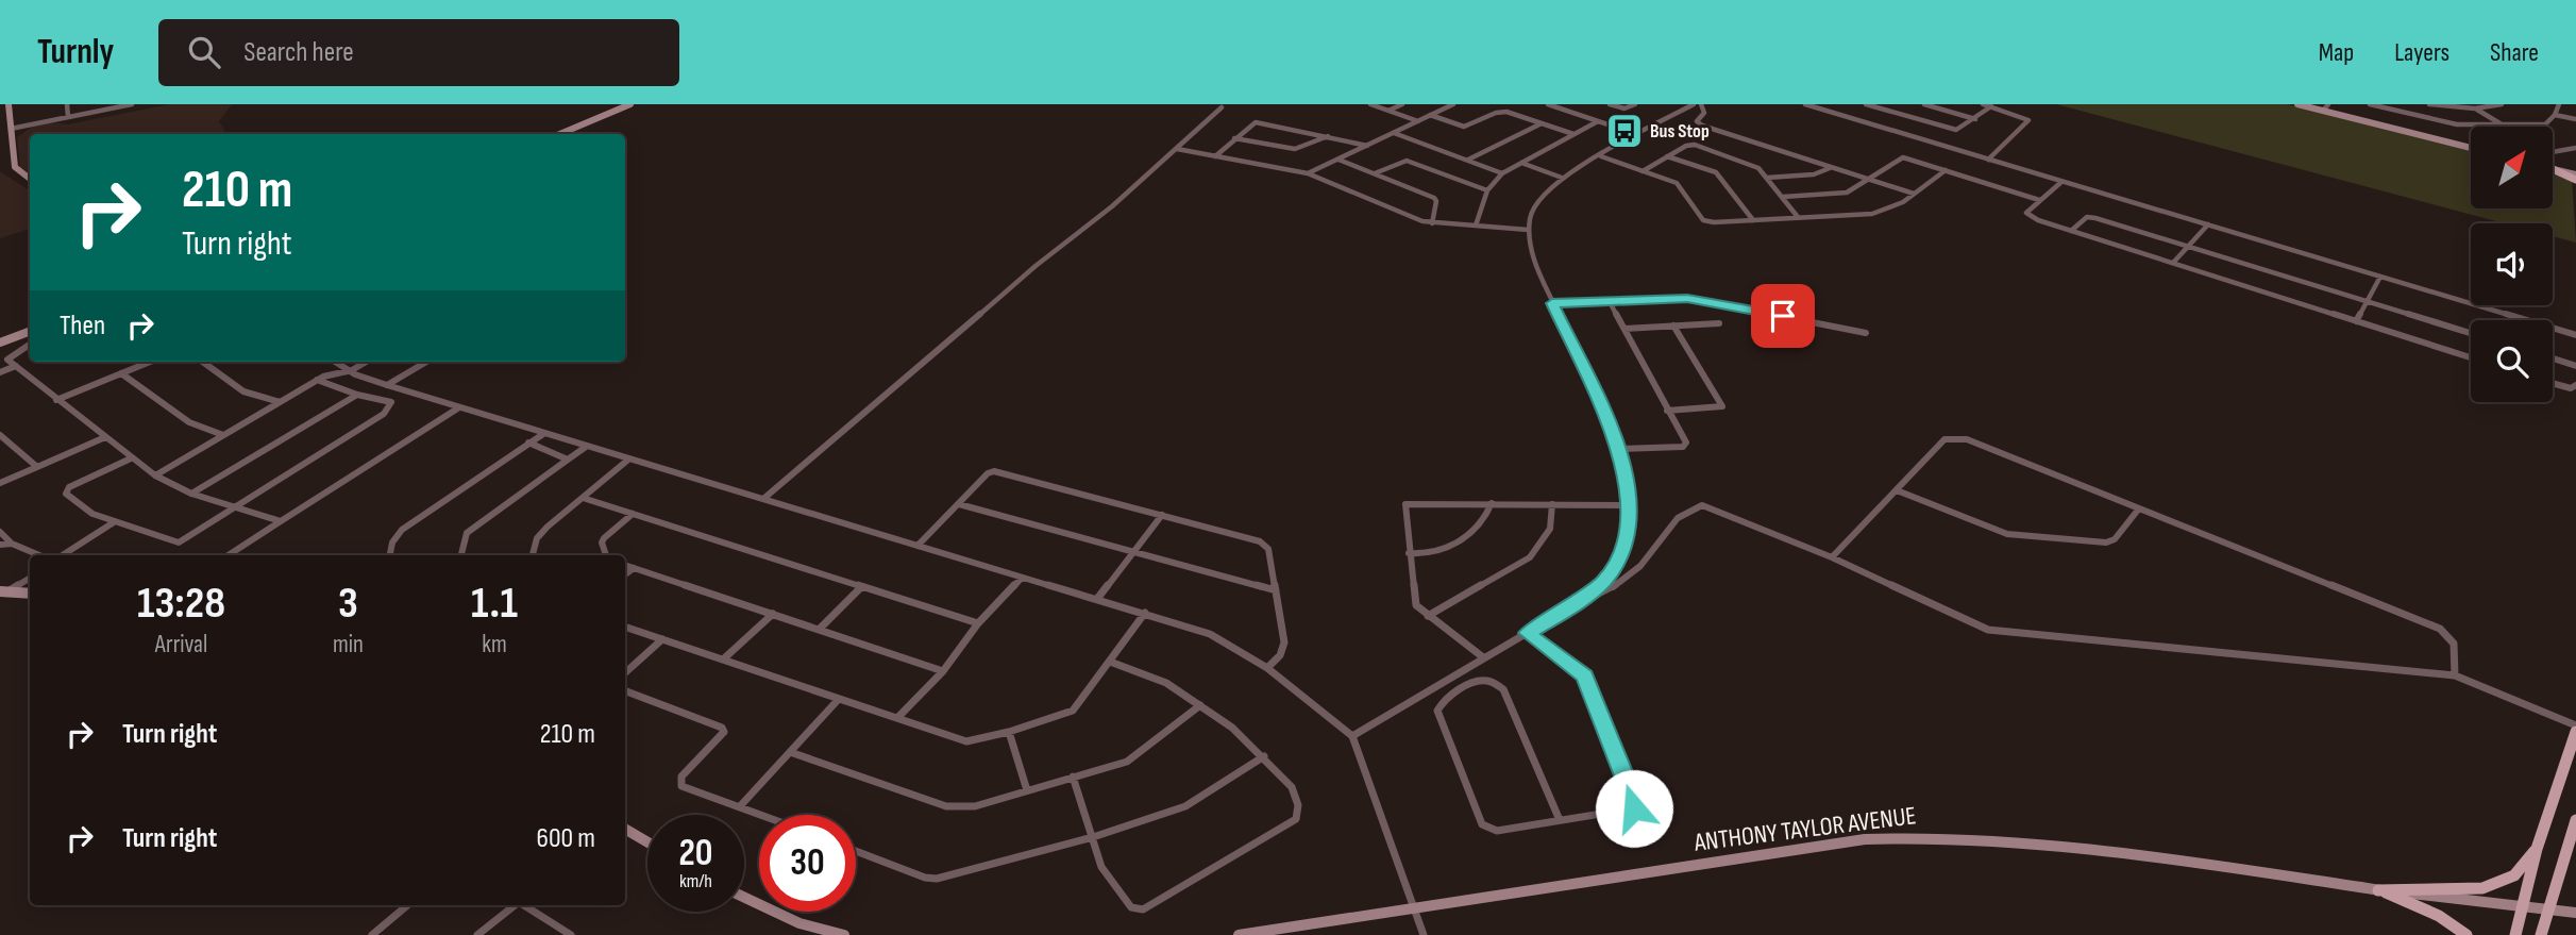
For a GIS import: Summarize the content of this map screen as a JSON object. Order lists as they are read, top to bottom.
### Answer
{
  "streets": {
    "main road": ["ANTHONY TAYLOR AVENUE"]
  },
  "places": {
    "bus stop": ["Bus Stop"]
  },
  "north": "top right",
  "page": {
    "header": "Turnly",
    "search": "Search here",
    "nav": ["Map", "Layers", "Share"],
    "turn": ["210 m", "Turn right"],
    "then": "Then",
    "eta": [
      "13:28",
      "Arrival",
      "3",
      "min",
      "1.1",
      "km"
    ],
    "list": [
      {
        "name": "Turn right",
        "value": "210 m"
      },
      {
        "name": "Turn right",
        "value": "600 m"
      }
    ],
    "speed": "20 km/h",
    "limit": "30"
  }
}
